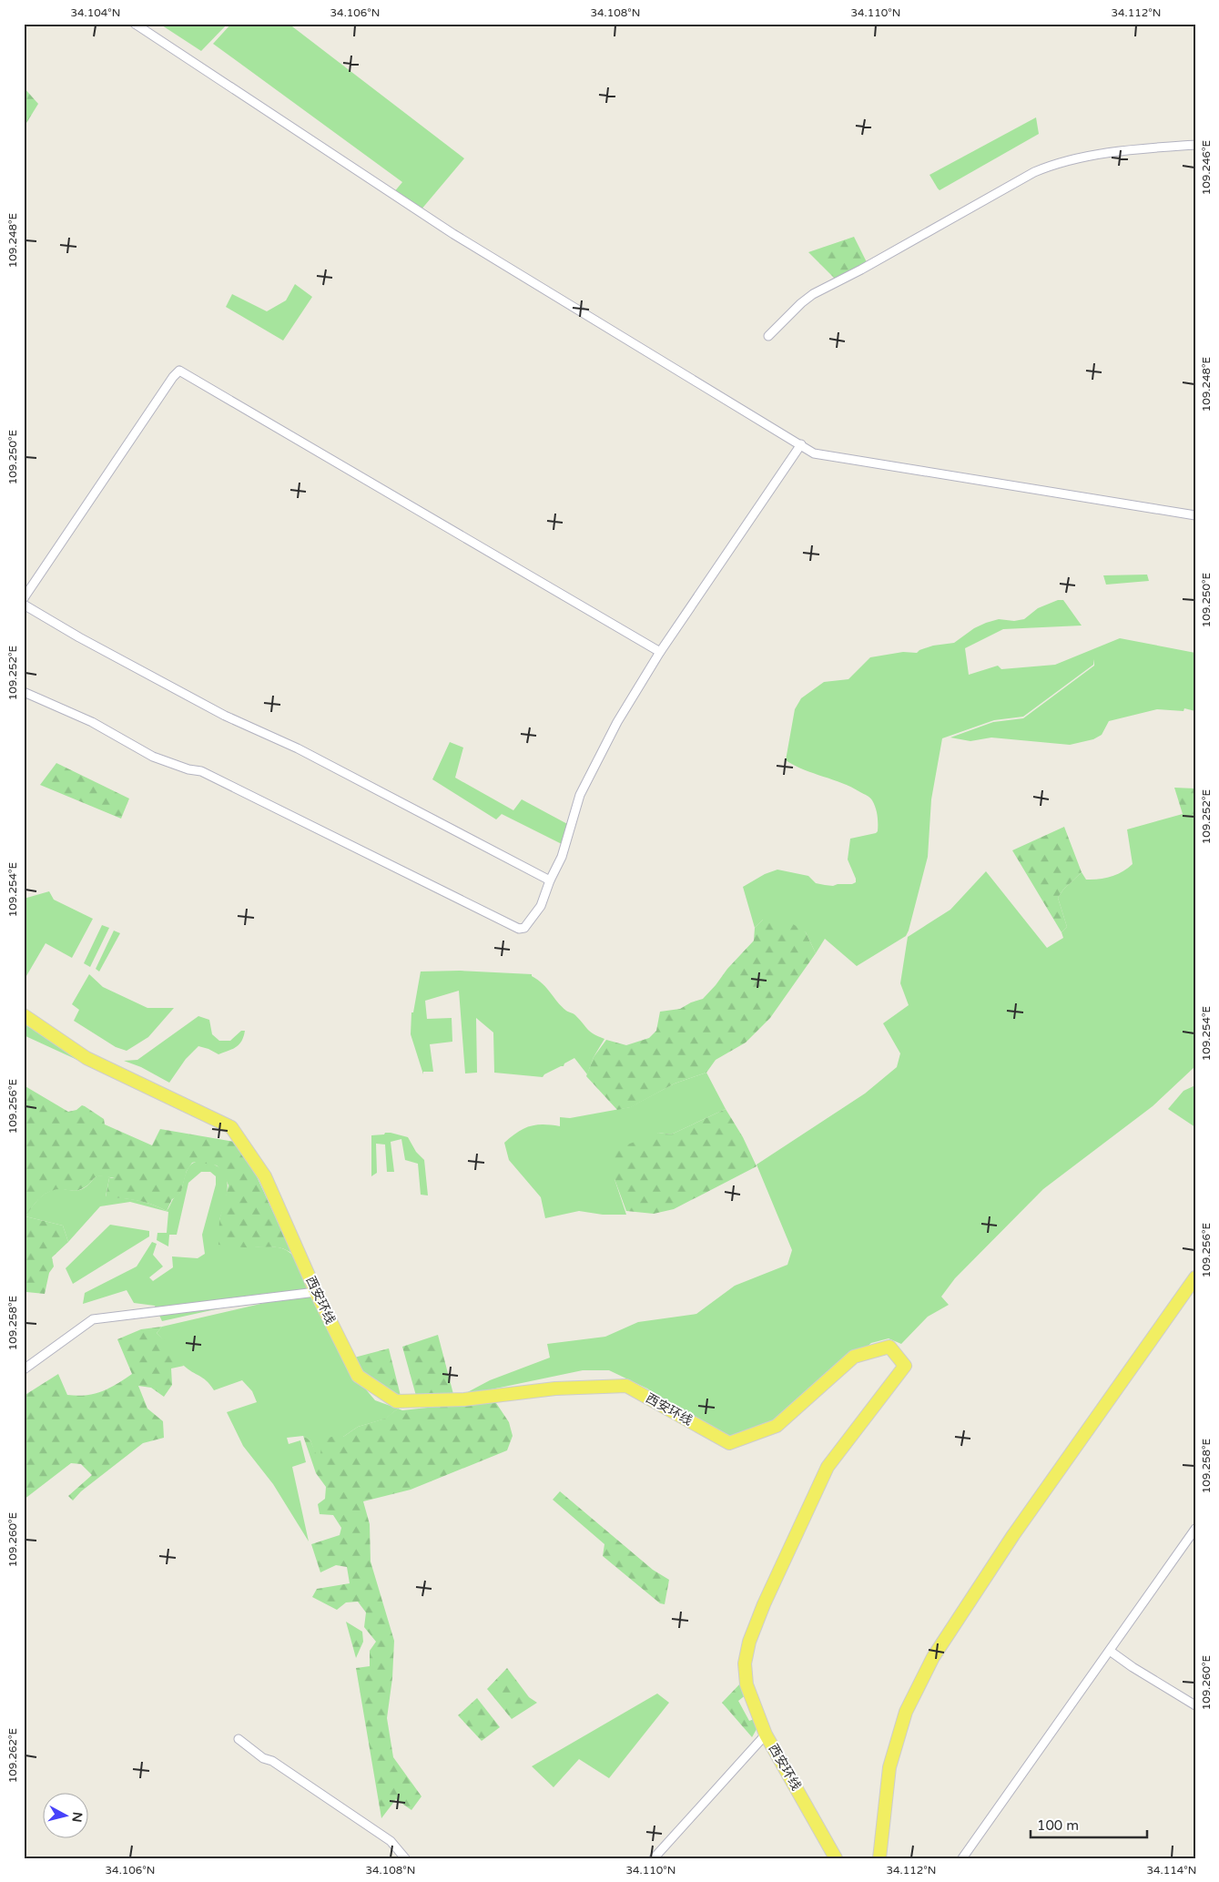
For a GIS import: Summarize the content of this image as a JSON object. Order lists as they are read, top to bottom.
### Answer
{
  "streets": {
    "main road": ["西安环线"]
  },
  "scale_bar": "100 m",
  "north": "right",
  "coordinates": [
    "34.104°N",
    "34.106°N",
    "34.108°N",
    "34.110°N",
    "34.112°N",
    "109.246°E",
    "109.248°E",
    "109.250°E",
    "109.252°E",
    "109.254°E",
    "109.256°E",
    "109.258°E",
    "109.260°E",
    "109.262°E",
    "34.114°N"
  ]
}
